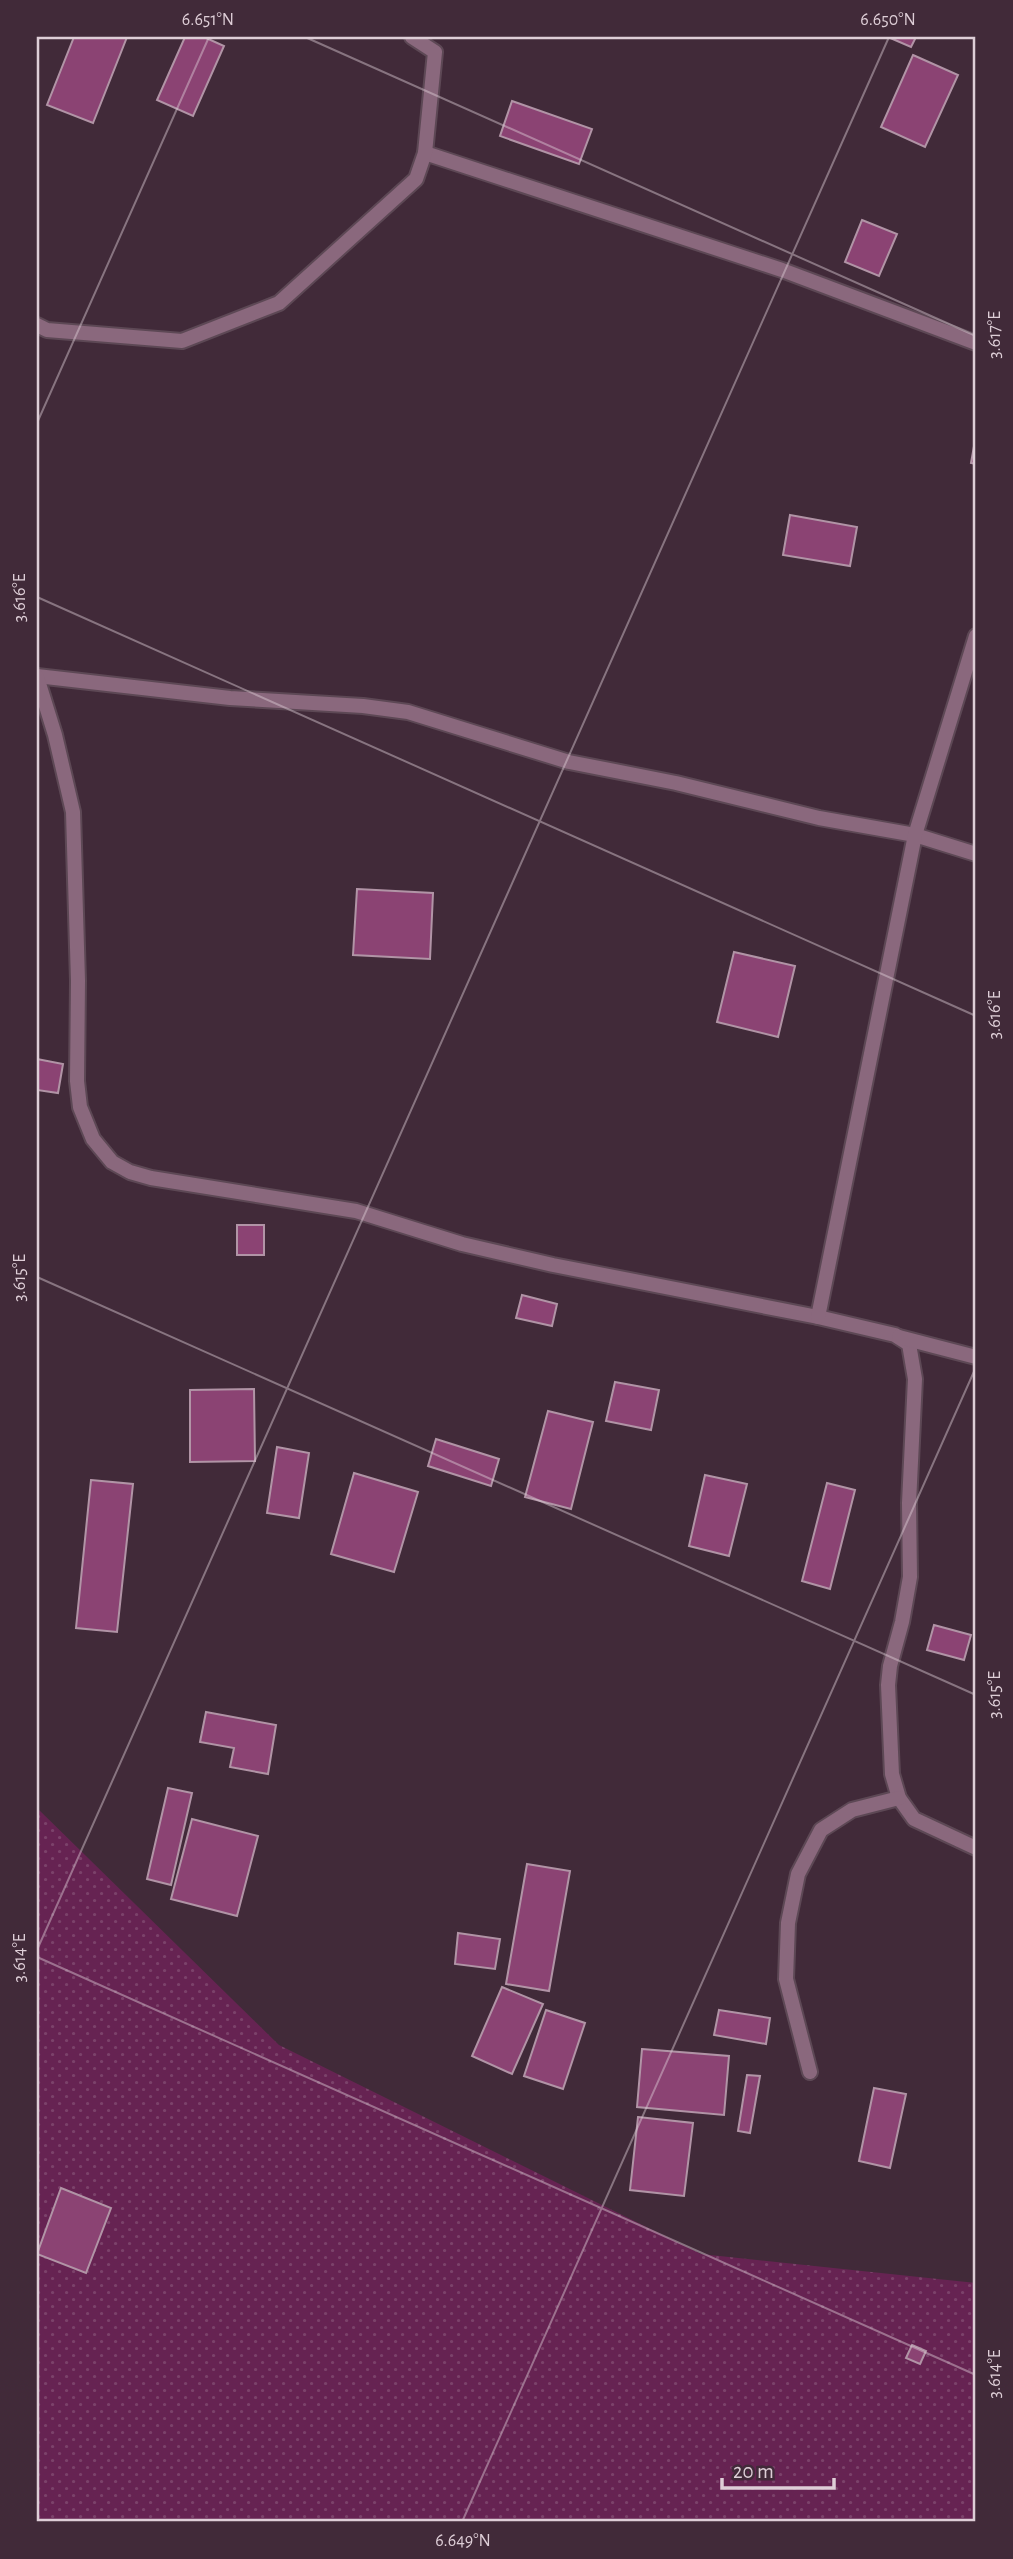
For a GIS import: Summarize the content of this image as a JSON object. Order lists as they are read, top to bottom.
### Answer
{
  "scale_bar": "20 m",
  "coordinates": [
    "6.651°N",
    "6.650°N",
    "3.617°E",
    "3.616°E",
    "3.615°E",
    "3.614°E",
    "6.649°N"
  ]
}
